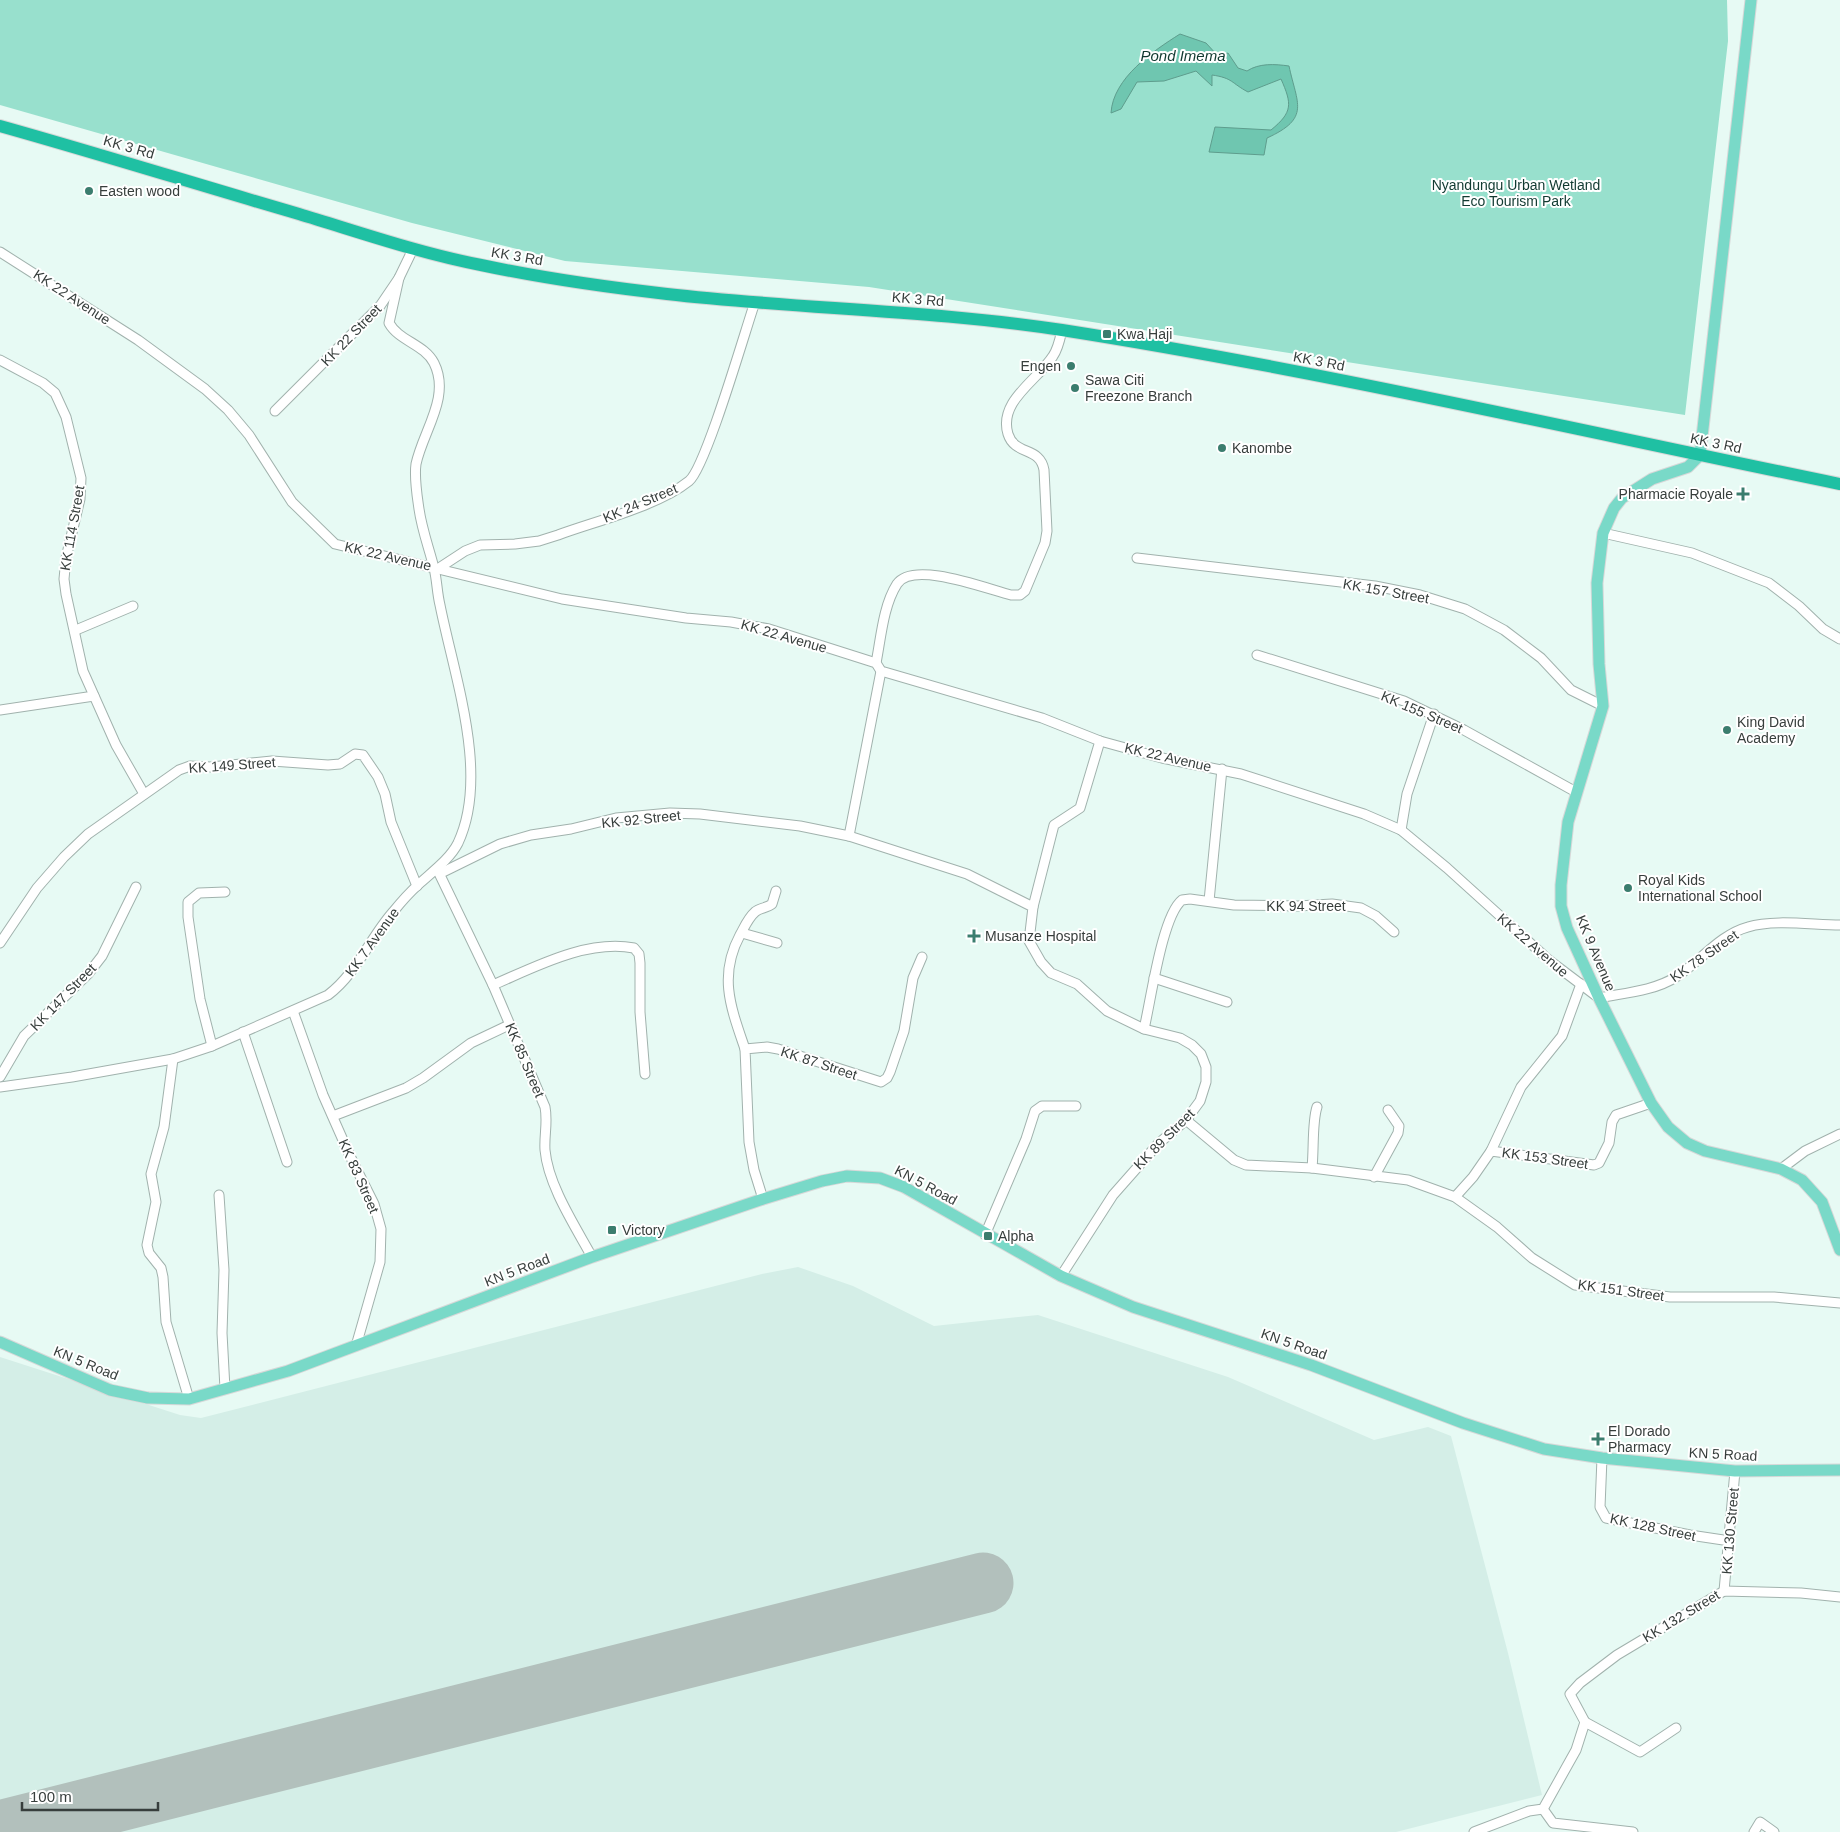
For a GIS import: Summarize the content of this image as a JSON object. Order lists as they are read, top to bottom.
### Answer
{
  "streets": {
    "highway": ["KK 3 Rd"],
    "main road": ["KK 9 Avenue", "KN 5 Road"],
    "street": [
      "KK 22 Avenue",
      "KK 22 Street",
      "KK 24 Street",
      "KK 114 Street",
      "KK 157 Street",
      "KK 155 Street",
      "KK 149 Street",
      "KK 92 Street",
      "KK 94 Street",
      "KK 7 Avenue",
      "KK 78 Street",
      "KK 147 Street",
      "KK 85 Street",
      "KK 87 Street",
      "KK 89 Street",
      "KK 153 Street",
      "KK 83 Street",
      "KK 151 Street",
      "KK 128 Street",
      "KK 130 Street",
      "KK 132 Street"
    ]
  },
  "crossings": [
    ["KK 3 Rd", "KK 22 Street"],
    ["KK 3 Rd", "KK 24 Street"],
    ["KK 3 Rd", "KK 9 Avenue"],
    ["KK 22 Avenue", "KK 24 Street"],
    ["KK 22 Avenue", "KK 7 Avenue"],
    ["KK 22 Avenue", "KK 9 Avenue"],
    ["KK 22 Avenue", "KK 78 Street"],
    ["KK 22 Avenue", "KK 153 Street"],
    ["KK 22 Street", "KK 7 Avenue"],
    ["KK 24 Street", "KK 7 Avenue"],
    ["KK 114 Street", "KK 149 Street"],
    ["KK 157 Street", "KK 9 Avenue"],
    ["KK 155 Street", "KK 9 Avenue"],
    ["KK 149 Street", "KK 7 Avenue"],
    ["KK 92 Street", "KK 7 Avenue"],
    ["KK 92 Street", "KK 85 Street"],
    ["KK 92 Street", "KK 89 Street"],
    ["KK 94 Street", "KK 89 Street"],
    ["KK 7 Avenue", "KK 85 Street"],
    ["KK 7 Avenue", "KK 83 Street"],
    ["KK 9 Avenue", "KK 78 Street"],
    ["KK 9 Avenue", "KK 153 Street"],
    ["KK 85 Street", "KN 5 Road"],
    ["KK 89 Street", "KN 5 Road"],
    ["KK 89 Street", "KK 151 Street"],
    ["KK 153 Street", "KK 151 Street"],
    ["KK 83 Street", "KN 5 Road"],
    ["KN 5 Road", "KK 128 Street"],
    ["KN 5 Road", "KK 130 Street"],
    ["KK 128 Street", "KK 130 Street"],
    ["KK 130 Street", "KK 132 Street"]
  ],
  "water": ["Pond Imema"],
  "parks": ["Nyandungu Urban Wetland Eco Tourism Park"],
  "places": {
    "other": [
      "Easten wood",
      "Engen",
      "Sawa Citi Freezone Branch",
      "Kanombe",
      "King David Academy",
      "Royal Kids International School"
    ],
    "transit": ["Kwa Haji", "Victory", "Alpha"],
    "health": ["Pharmacie Royale", "Musanze Hospital", "El Dorado Pharmacy"]
  },
  "scale_bar": "100 m"
}
